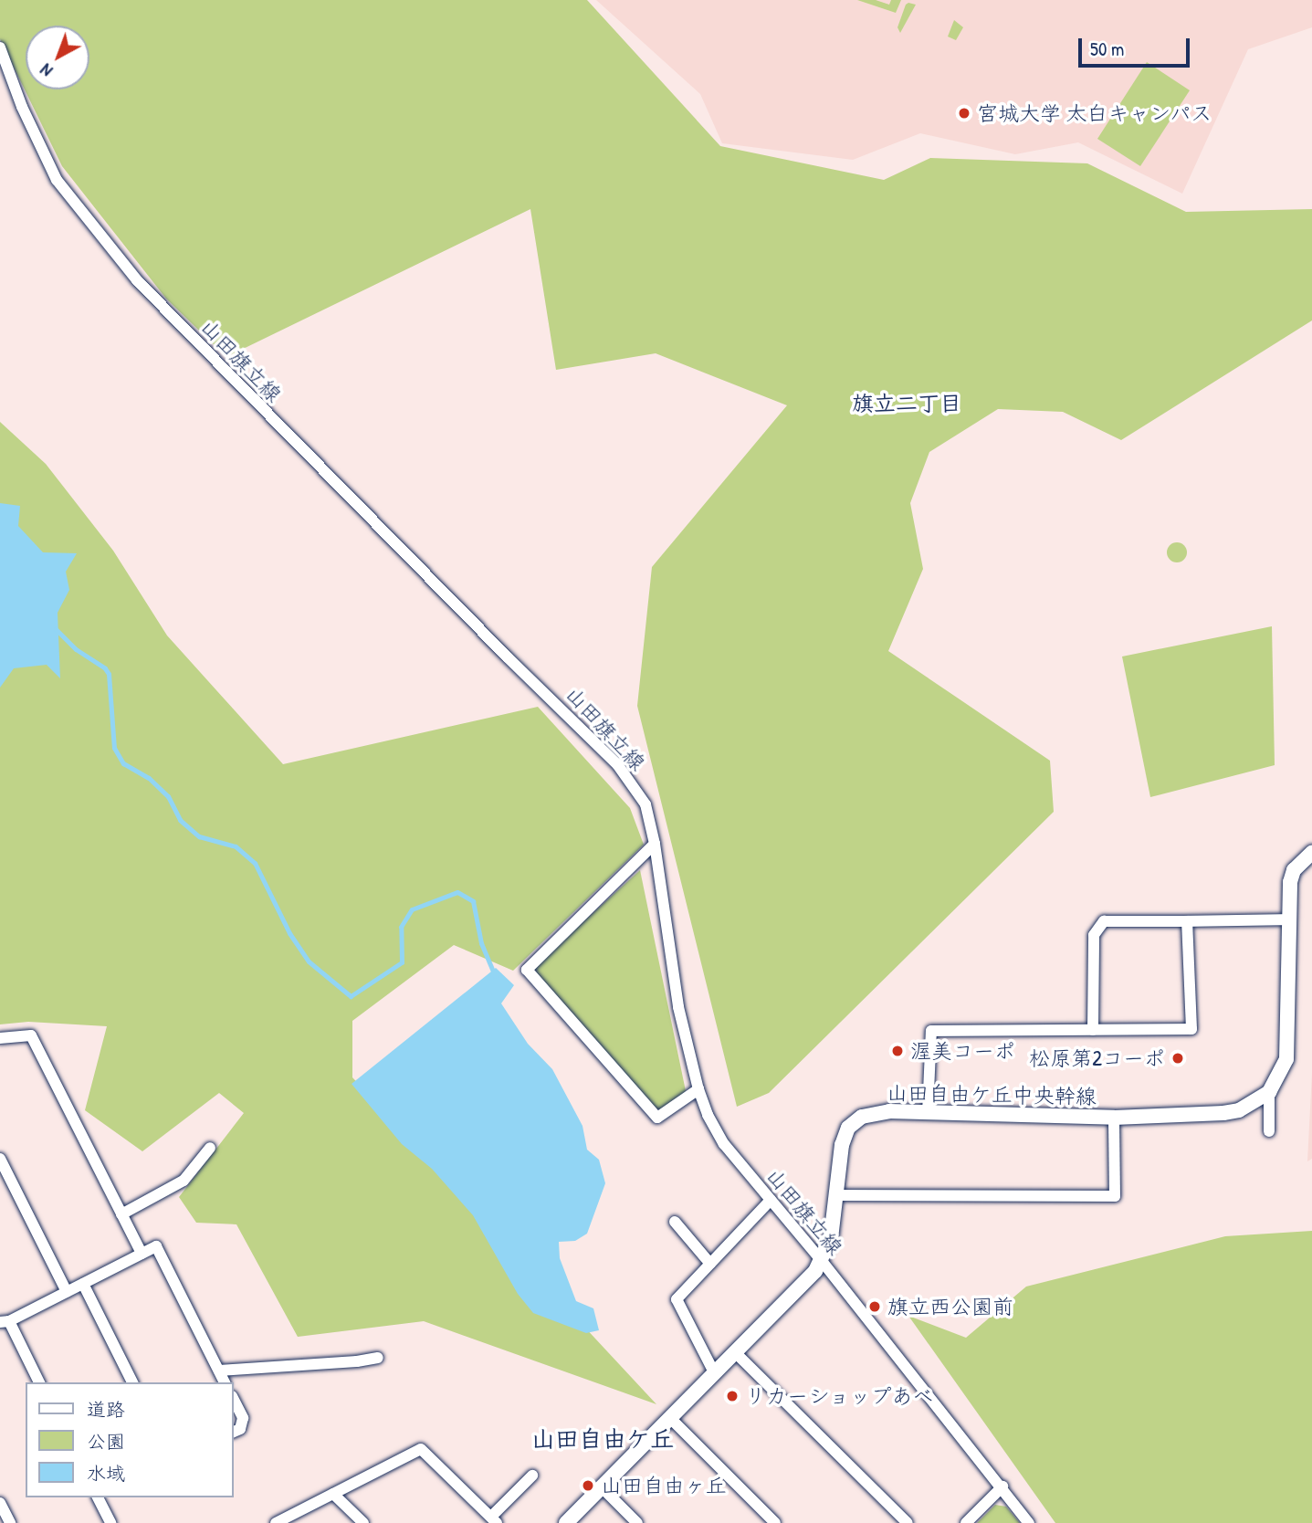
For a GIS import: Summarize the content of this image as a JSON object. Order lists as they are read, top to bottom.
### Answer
{
  "streets": {
    "street": ["山田旗立線", "山田自由ケ丘中央幹線"]
  },
  "crossings": [
    ["山田旗立線", "山田自由ケ丘中央幹線"]
  ],
  "districts": ["旗立二丁目", "山田自由ケ丘"],
  "places": [
    "宮城大学 太白キャンパス",
    "渥美コーポ",
    "松原第2コーポ",
    "旗立西公園前",
    "リカーショップあべ",
    "山田自由ヶ丘"
  ],
  "legend": ["道路", "公園", "水域"],
  "scale_bar": "50 m",
  "north": "bottom left"
}
